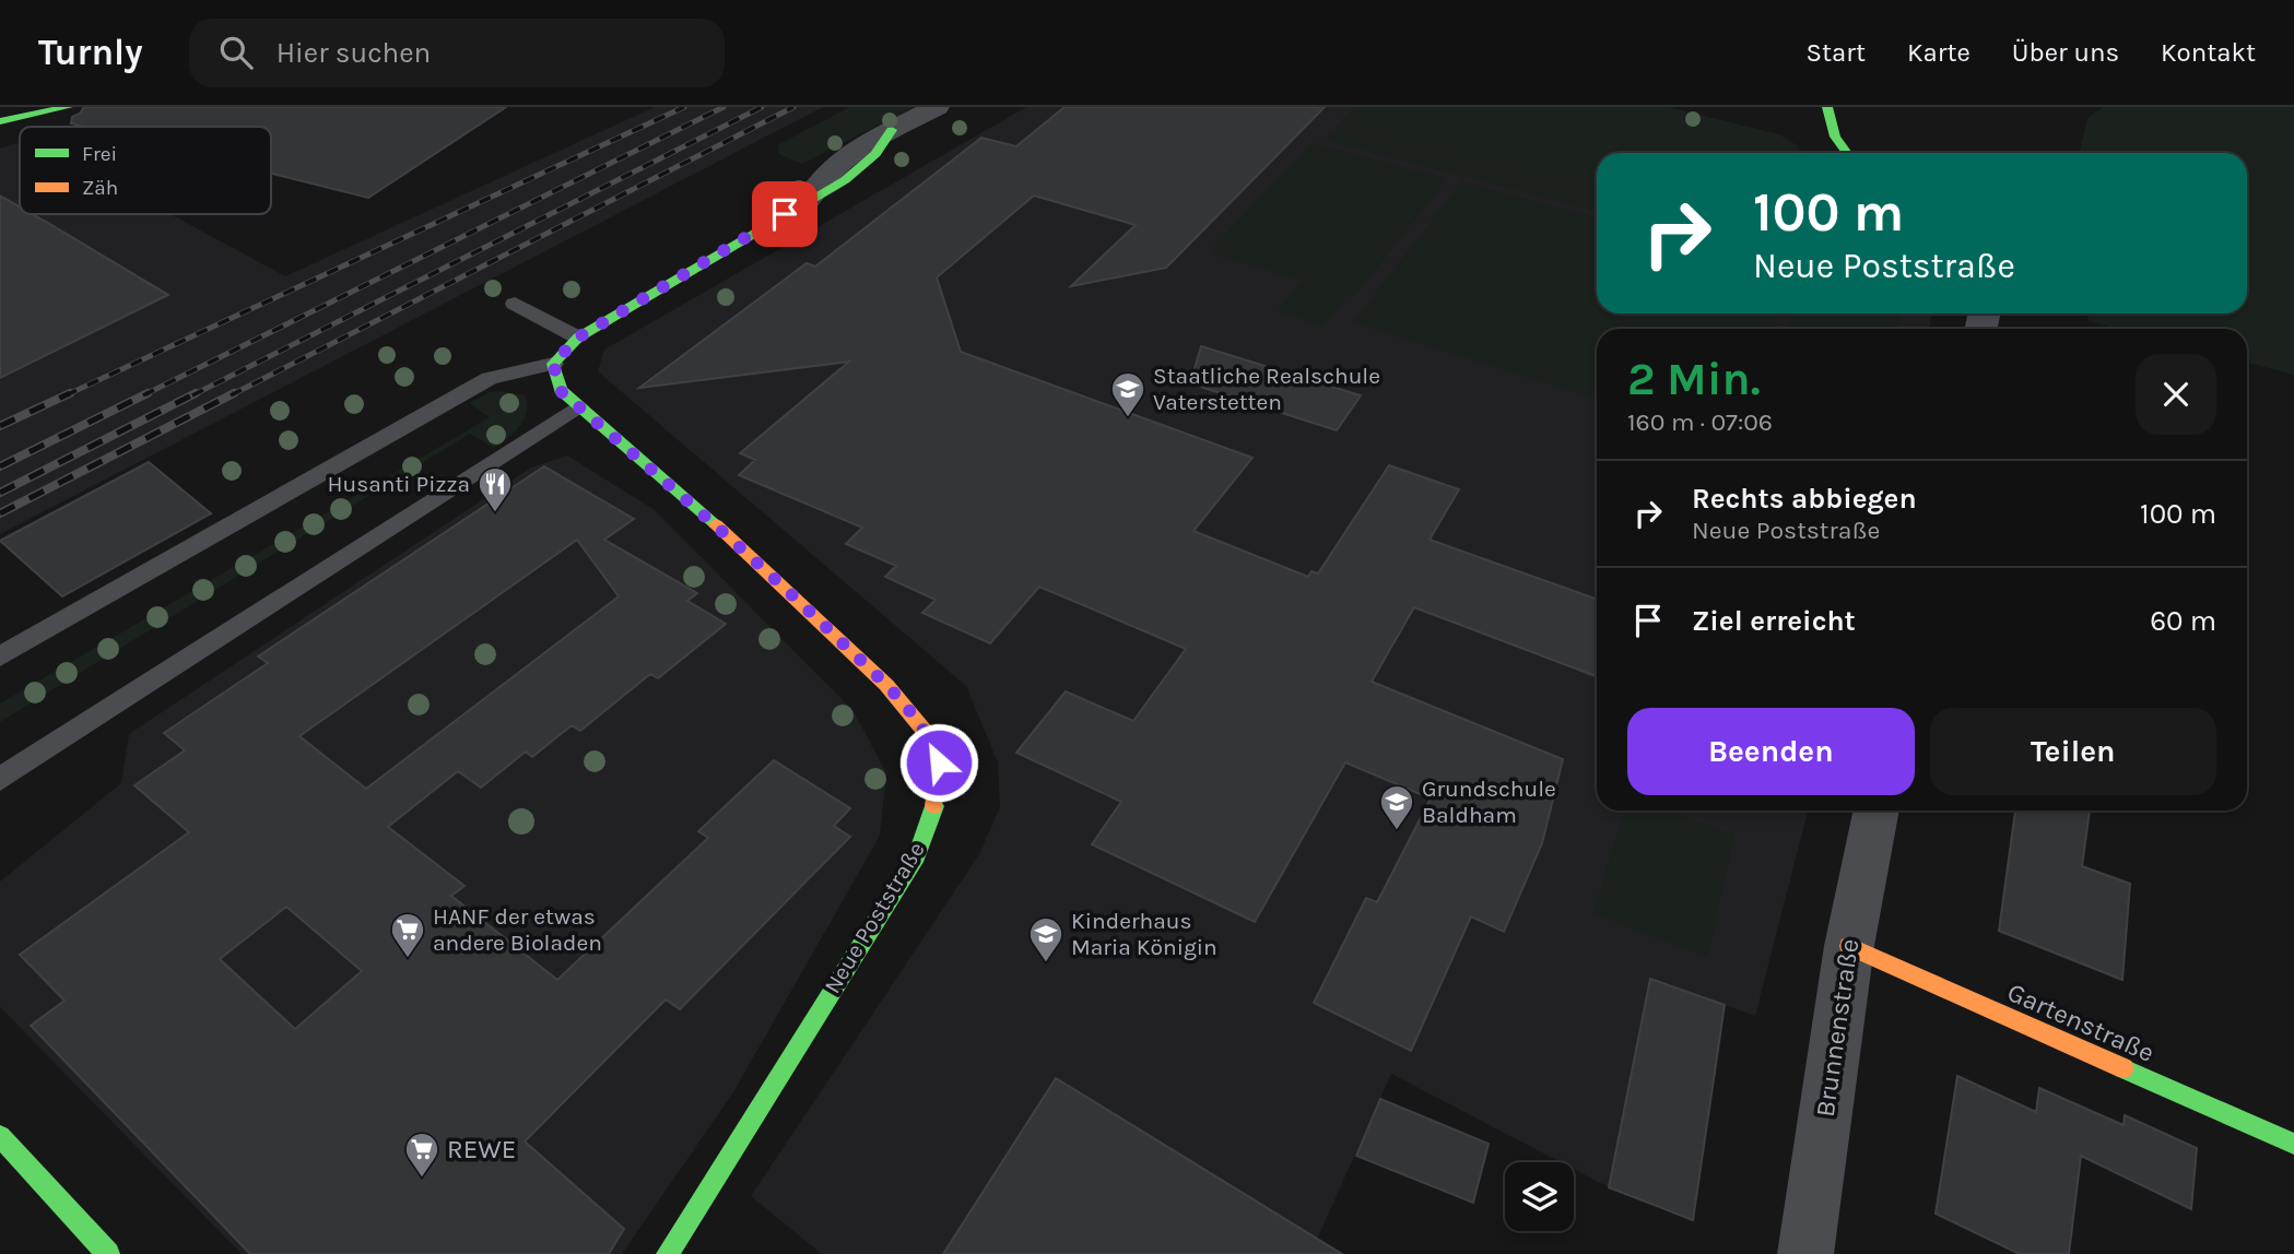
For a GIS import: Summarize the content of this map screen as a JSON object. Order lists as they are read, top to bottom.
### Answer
{
  "streets": {
    "street": ["Neue Poststraße", "Gartenstraße", "Brunnenstraße"]
  },
  "crossings": [
    ["Gartenstraße", "Brunnenstraße"]
  ],
  "places": {
    "school or university": ["Staatliche Realschule Vaterstetten", "Grundschule Baldham", "Kinderhaus Maria Königin"],
    "restaurant": ["Husanti Pizza"],
    "supermarket": ["HANF der etwas andere Bioladen", "REWE"]
  },
  "legend": ["Frei", "Zäh"],
  "page": {
    "header": "Turnly",
    "search": "Hier suchen",
    "nav": [
      "Start",
      "Karte",
      "Über uns",
      "Kontakt"
    ],
    "turn": ["100 m", "Neue Poststraße"],
    "heading": ["2 Min.", "160 m · 07:06"],
    "list": [
      {
        "name": "Rechts abbiegen",
        "note": "Neue Poststraße",
        "value": "100 m"
      },
      {
        "name": "Ziel erreicht",
        "value": "60 m"
      }
    ],
    "buttons": ["Beenden", "Teilen"]
  }
}
